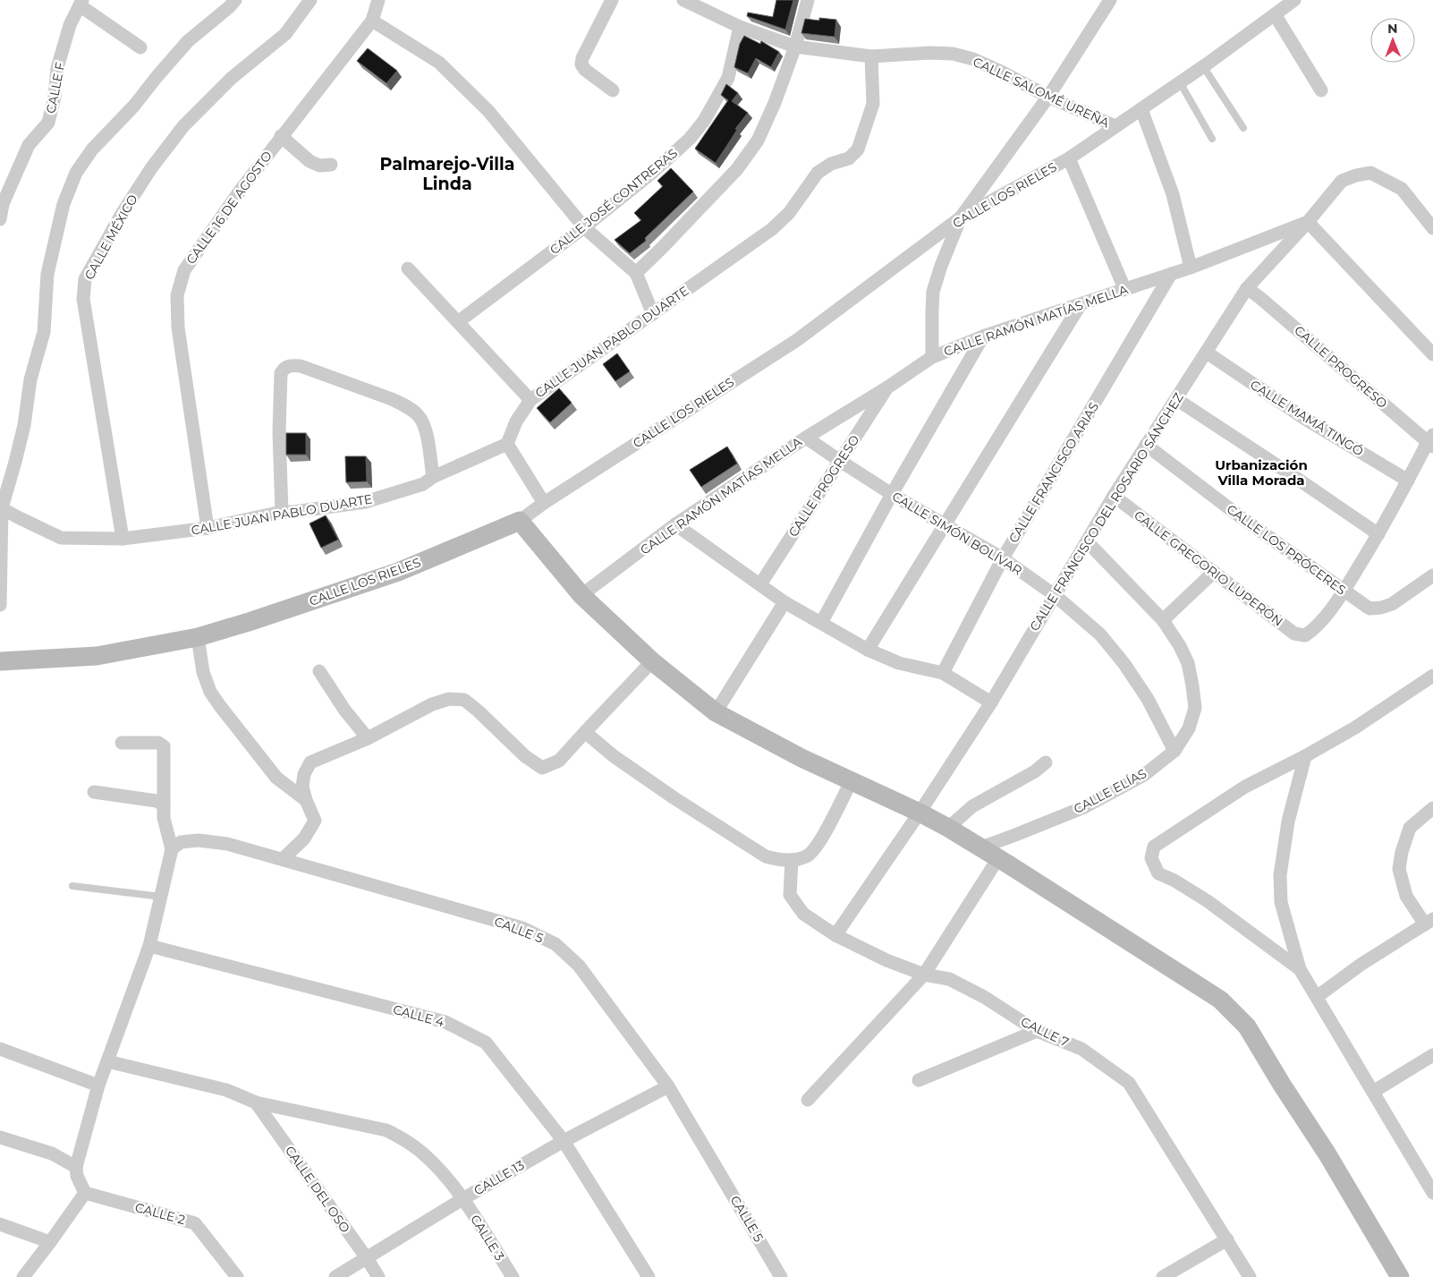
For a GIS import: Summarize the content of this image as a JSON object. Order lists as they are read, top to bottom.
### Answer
{
  "streets": {
    "street": [
      "CALLE F",
      "CALLE SALOMÉ UREÑA",
      "CALLE LOS RIELES",
      "CALLE JOSÉ CONTRERAS",
      "CALLE 16 DE AGOSTO",
      "CALLE MÉXICO",
      "CALLE RAMÓN MATÍAS MELLA",
      "CALLE JUAN PABLO DUARTE",
      "CALLE PROGRESO",
      "CALLE MAMÁ TINGÓ",
      "CALLE FRANCISCO ARIAS",
      "CALLE FRANCISCO DEL ROSARIO SÁNCHEZ",
      "CALLE SIMÓN BOLÍVAR",
      "CALLE LOS PRÓCERES",
      "CALLE GREGORIO LUPERÓN",
      "CALLE ELÍAS",
      "CALLE 5",
      "CALLE 4",
      "CALLE 7",
      "CALLE 13",
      "CALLE DEL OSO",
      "CALLE 2",
      "CALLE 3"
    ]
  },
  "crossings": [
    ["CALLE SALOMÉ UREÑA", "CALLE LOS RIELES"],
    ["CALLE SALOMÉ UREÑA", "CALLE JOSÉ CONTRERAS"],
    ["CALLE SALOMÉ UREÑA", "CALLE JUAN PABLO DUARTE"],
    ["CALLE 16 DE AGOSTO", "CALLE JUAN PABLO DUARTE"],
    ["CALLE MÉXICO", "CALLE JUAN PABLO DUARTE"],
    ["CALLE RAMÓN MATÍAS MELLA", "CALLE PROGRESO"],
    ["CALLE RAMÓN MATÍAS MELLA", "CALLE FRANCISCO ARIAS"],
    ["CALLE RAMÓN MATÍAS MELLA", "CALLE FRANCISCO DEL ROSARIO SÁNCHEZ"],
    ["CALLE RAMÓN MATÍAS MELLA", "CALLE SIMÓN BOLÍVAR"],
    ["CALLE PROGRESO", "CALLE FRANCISCO DEL ROSARIO SÁNCHEZ"],
    ["CALLE PROGRESO", "CALLE SIMÓN BOLÍVAR"],
    ["CALLE MAMÁ TINGÓ", "CALLE FRANCISCO DEL ROSARIO SÁNCHEZ"],
    ["CALLE FRANCISCO ARIAS", "CALLE SIMÓN BOLÍVAR"],
    ["CALLE FRANCISCO DEL ROSARIO SÁNCHEZ", "CALLE SIMÓN BOLÍVAR"],
    ["CALLE FRANCISCO DEL ROSARIO SÁNCHEZ", "CALLE LOS PRÓCERES"],
    ["CALLE FRANCISCO DEL ROSARIO SÁNCHEZ", "CALLE GREGORIO LUPERÓN"],
    ["CALLE FRANCISCO DEL ROSARIO SÁNCHEZ", "CALLE ELÍAS"],
    ["CALLE FRANCISCO DEL ROSARIO SÁNCHEZ", "CALLE 7"],
    ["CALLE SIMÓN BOLÍVAR", "CALLE ELÍAS"],
    ["CALLE LOS PRÓCERES", "CALLE GREGORIO LUPERÓN"],
    ["CALLE 5", "CALLE 13"],
    ["CALLE 4", "CALLE 13"],
    ["CALLE 13", "CALLE DEL OSO"],
    ["CALLE 13", "CALLE 3"],
    ["CALLE DEL OSO", "CALLE 3"]
  ],
  "districts": ["Palmarejo-Villa Linda", "Urbanización Villa Morada"],
  "north": "top"
}
